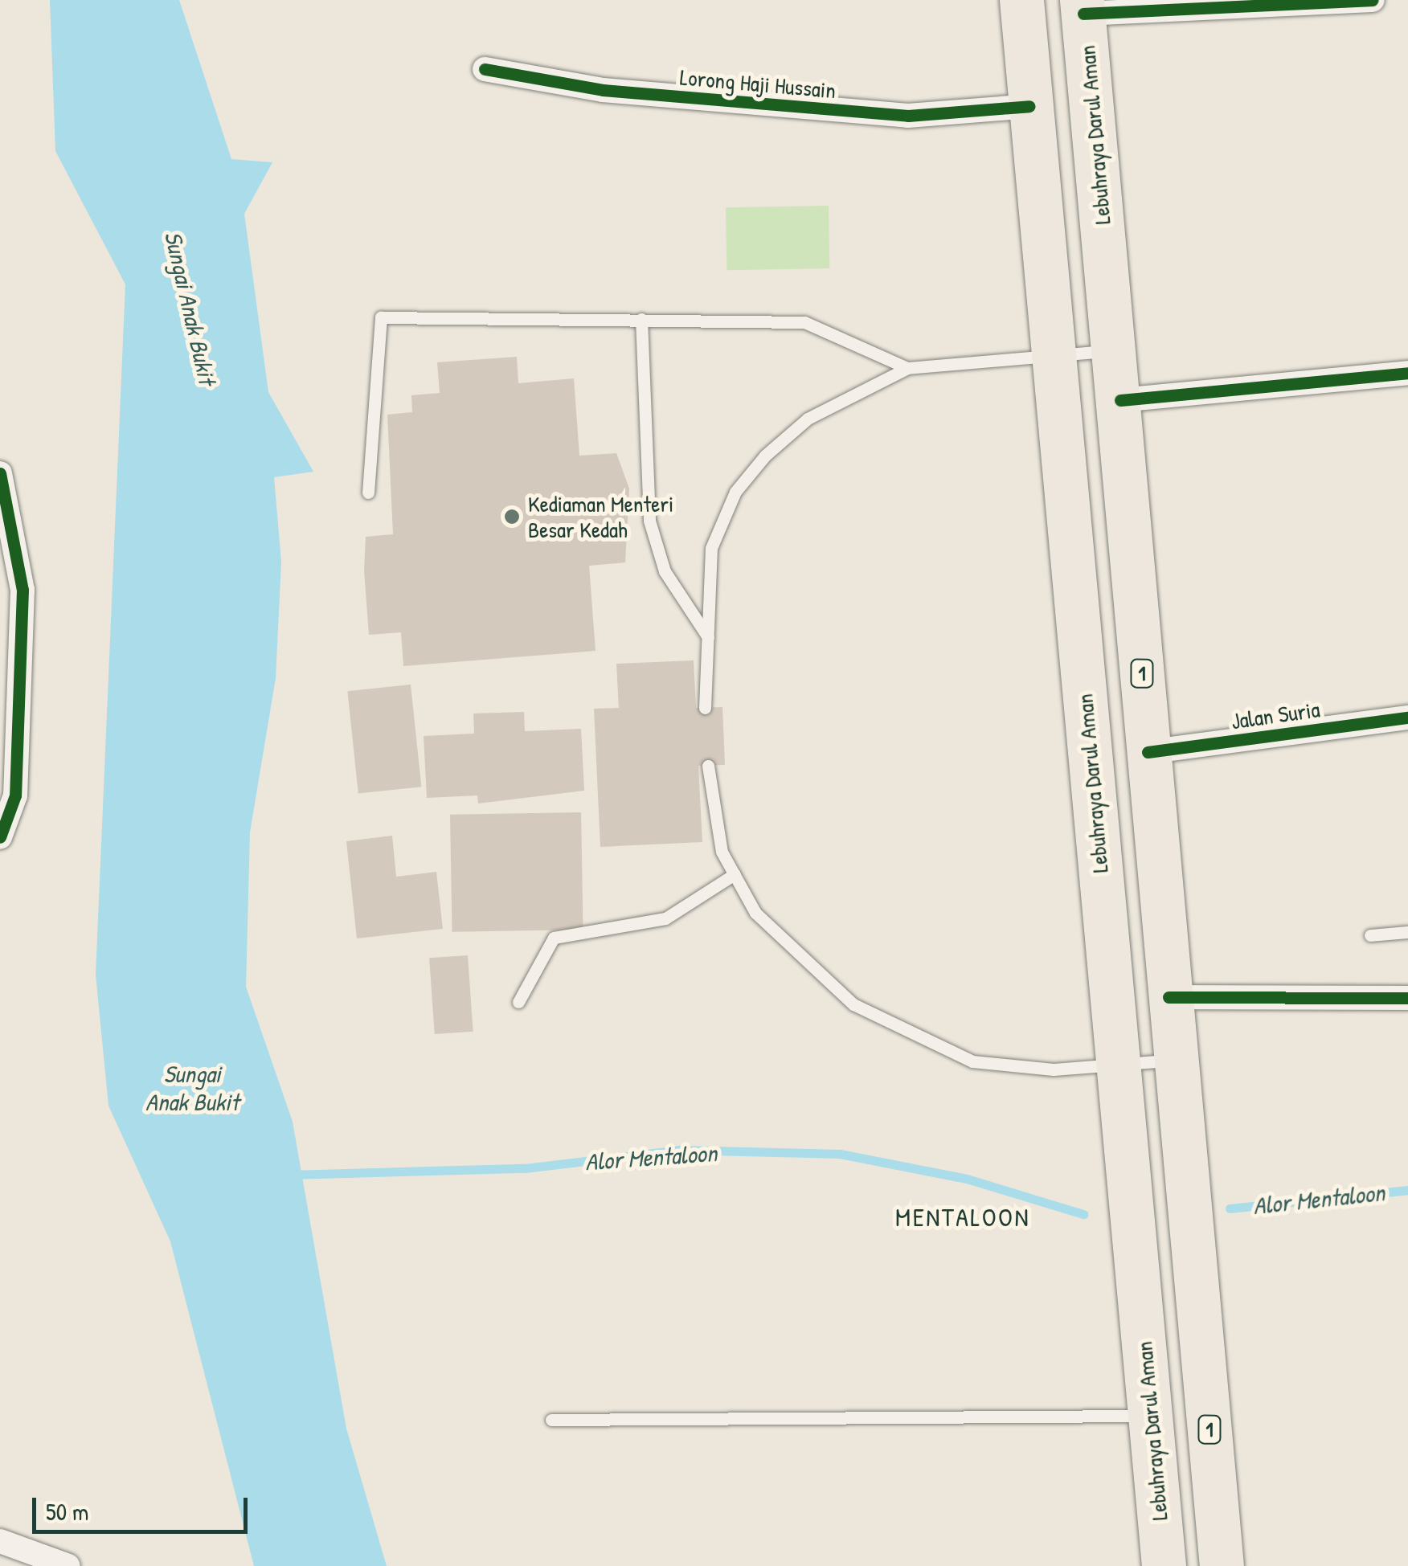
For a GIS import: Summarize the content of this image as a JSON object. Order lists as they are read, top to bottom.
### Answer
{
  "streets": {
    "highway": ["Lebuhraya Darul Aman", "1"],
    "street": ["Lorong Haji Hussain", "Jalan Suria"]
  },
  "crossings": [
    ["Lorong Haji Hussain", "Lebuhraya Darul Aman"],
    ["Lebuhraya Darul Aman", "Jalan Suria"]
  ],
  "districts": ["MENTALOON"],
  "water": ["Sungai Anak Bukit", "Alor Mentaloon"],
  "places": ["Kediaman Menteri Besar Kedah"],
  "scale_bar": "50 m"
}
